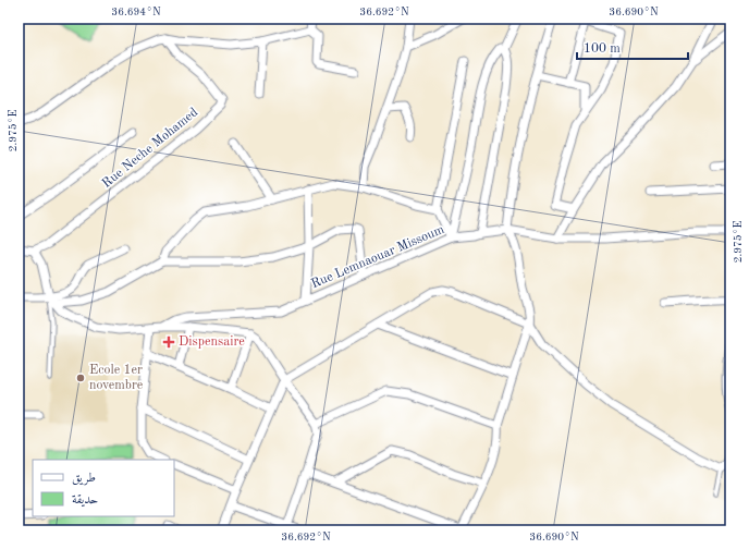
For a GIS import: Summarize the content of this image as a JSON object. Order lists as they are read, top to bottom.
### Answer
{
  "streets": {
    "street": ["Rue Neche Mohamed", "Rue Lemnaouar Missoum"]
  },
  "places": {
    "health": ["Dispensaire"],
    "other": ["Ecole 1er novembre"]
  },
  "legend": ["طريق", "حديقة"],
  "scale_bar": "100 m",
  "coordinates": [
    "36.694°N",
    "36.692°N",
    "36.690°N",
    "2.975°E"
  ]
}
